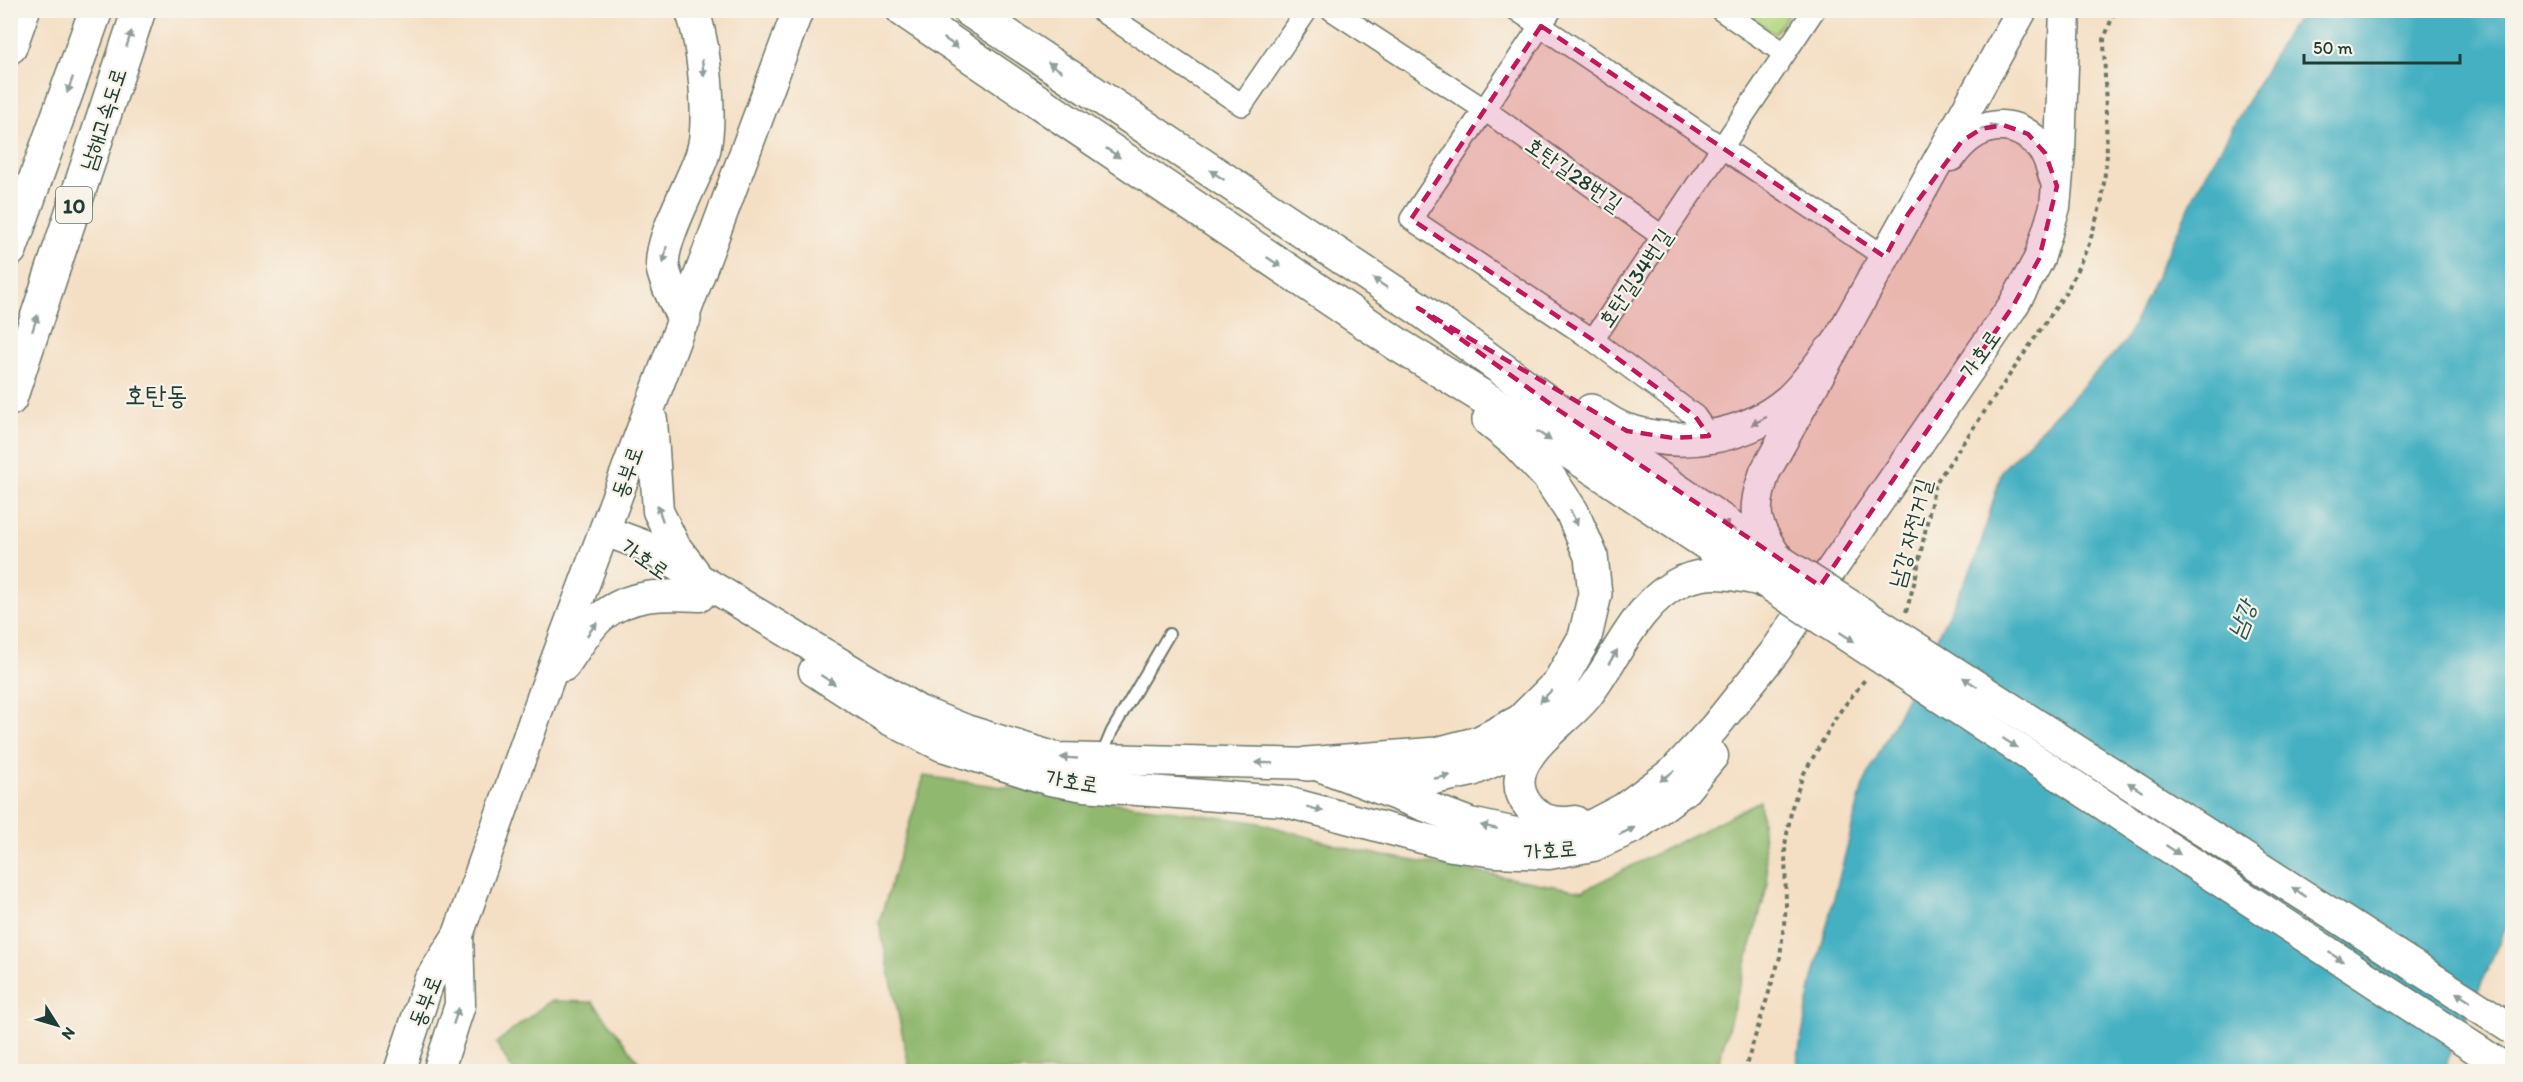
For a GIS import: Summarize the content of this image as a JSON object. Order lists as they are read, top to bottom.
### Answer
{
  "streets": {
    "highway": ["남해고속도로", "10"],
    "street": [
      "호탄길28번길",
      "호탄길34번길",
      "가호로",
      "동부로"
    ],
    "path": ["남강 자전거길"]
  },
  "crossings": [
    ["호탄길28번길", "호탄길34번길"],
    ["가호로", "동부로"]
  ],
  "districts": ["호탄동"],
  "water": ["남강"],
  "scale_bar": "50 m",
  "north": "bottom right"
}
